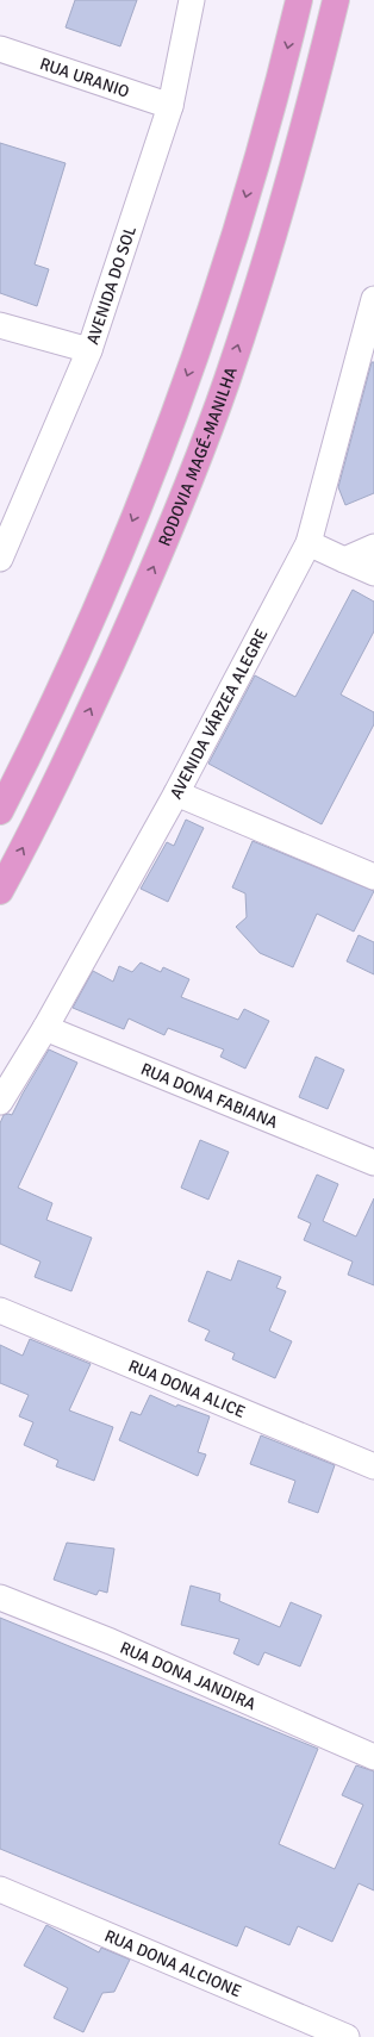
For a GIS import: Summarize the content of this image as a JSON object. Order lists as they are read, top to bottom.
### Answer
{
  "streets": {
    "highway": ["RODOVIA MAGÉ-MANILHA"],
    "street": [
      "RUA URANIO",
      "AVENIDA DO SOL",
      "AVENIDA VÁRZEA ALEGRE",
      "RUA DONA FABIANA",
      "RUA DONA ALICE",
      "RUA DONA JANDIRA",
      "RUA DONA ALCIONE"
    ]
  },
  "crossings": [
    ["RUA URANIO", "AVENIDA DO SOL"],
    ["AVENIDA VÁRZEA ALEGRE", "RUA DONA FABIANA"]
  ]
}
